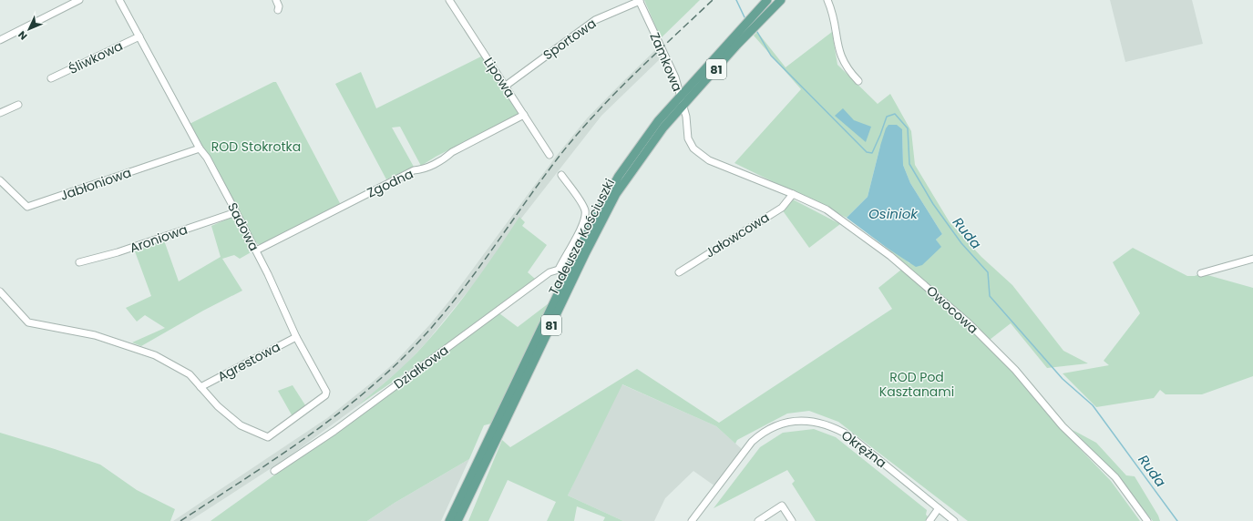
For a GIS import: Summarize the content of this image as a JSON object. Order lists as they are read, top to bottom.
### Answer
{
  "streets": {
    "main road": ["81", "Tadeusza Kościuszki"],
    "street": [
      "Sportowa",
      "Śliwkowa",
      "Zamkowa",
      "Lipowa",
      "Zgodna",
      "Jabłoniowa",
      "Sadowa",
      "Jałowcowa",
      "Aroniowa",
      "Owocowa",
      "Agrestowa",
      "Działkowa",
      "Okrężna"
    ]
  },
  "crossings": [
    ["Sportowa", "Zamkowa"],
    ["Sportowa", "Lipowa"],
    ["Śliwkowa", "Sadowa"],
    ["Zamkowa", "Tadeusza Kościuszki"],
    ["Zamkowa", "Owocowa"],
    ["Lipowa", "Zgodna"],
    ["Zgodna", "Sadowa"],
    ["Jabłoniowa", "Sadowa"],
    ["Sadowa", "Aroniowa"],
    ["Sadowa", "Agrestowa"],
    ["Jałowcowa", "Owocowa"]
  ],
  "water": ["Osiniok", "Ruda"],
  "parks": ["ROD Stokrotka", "ROD Pod Kasztanami"],
  "north": "bottom left"
}
